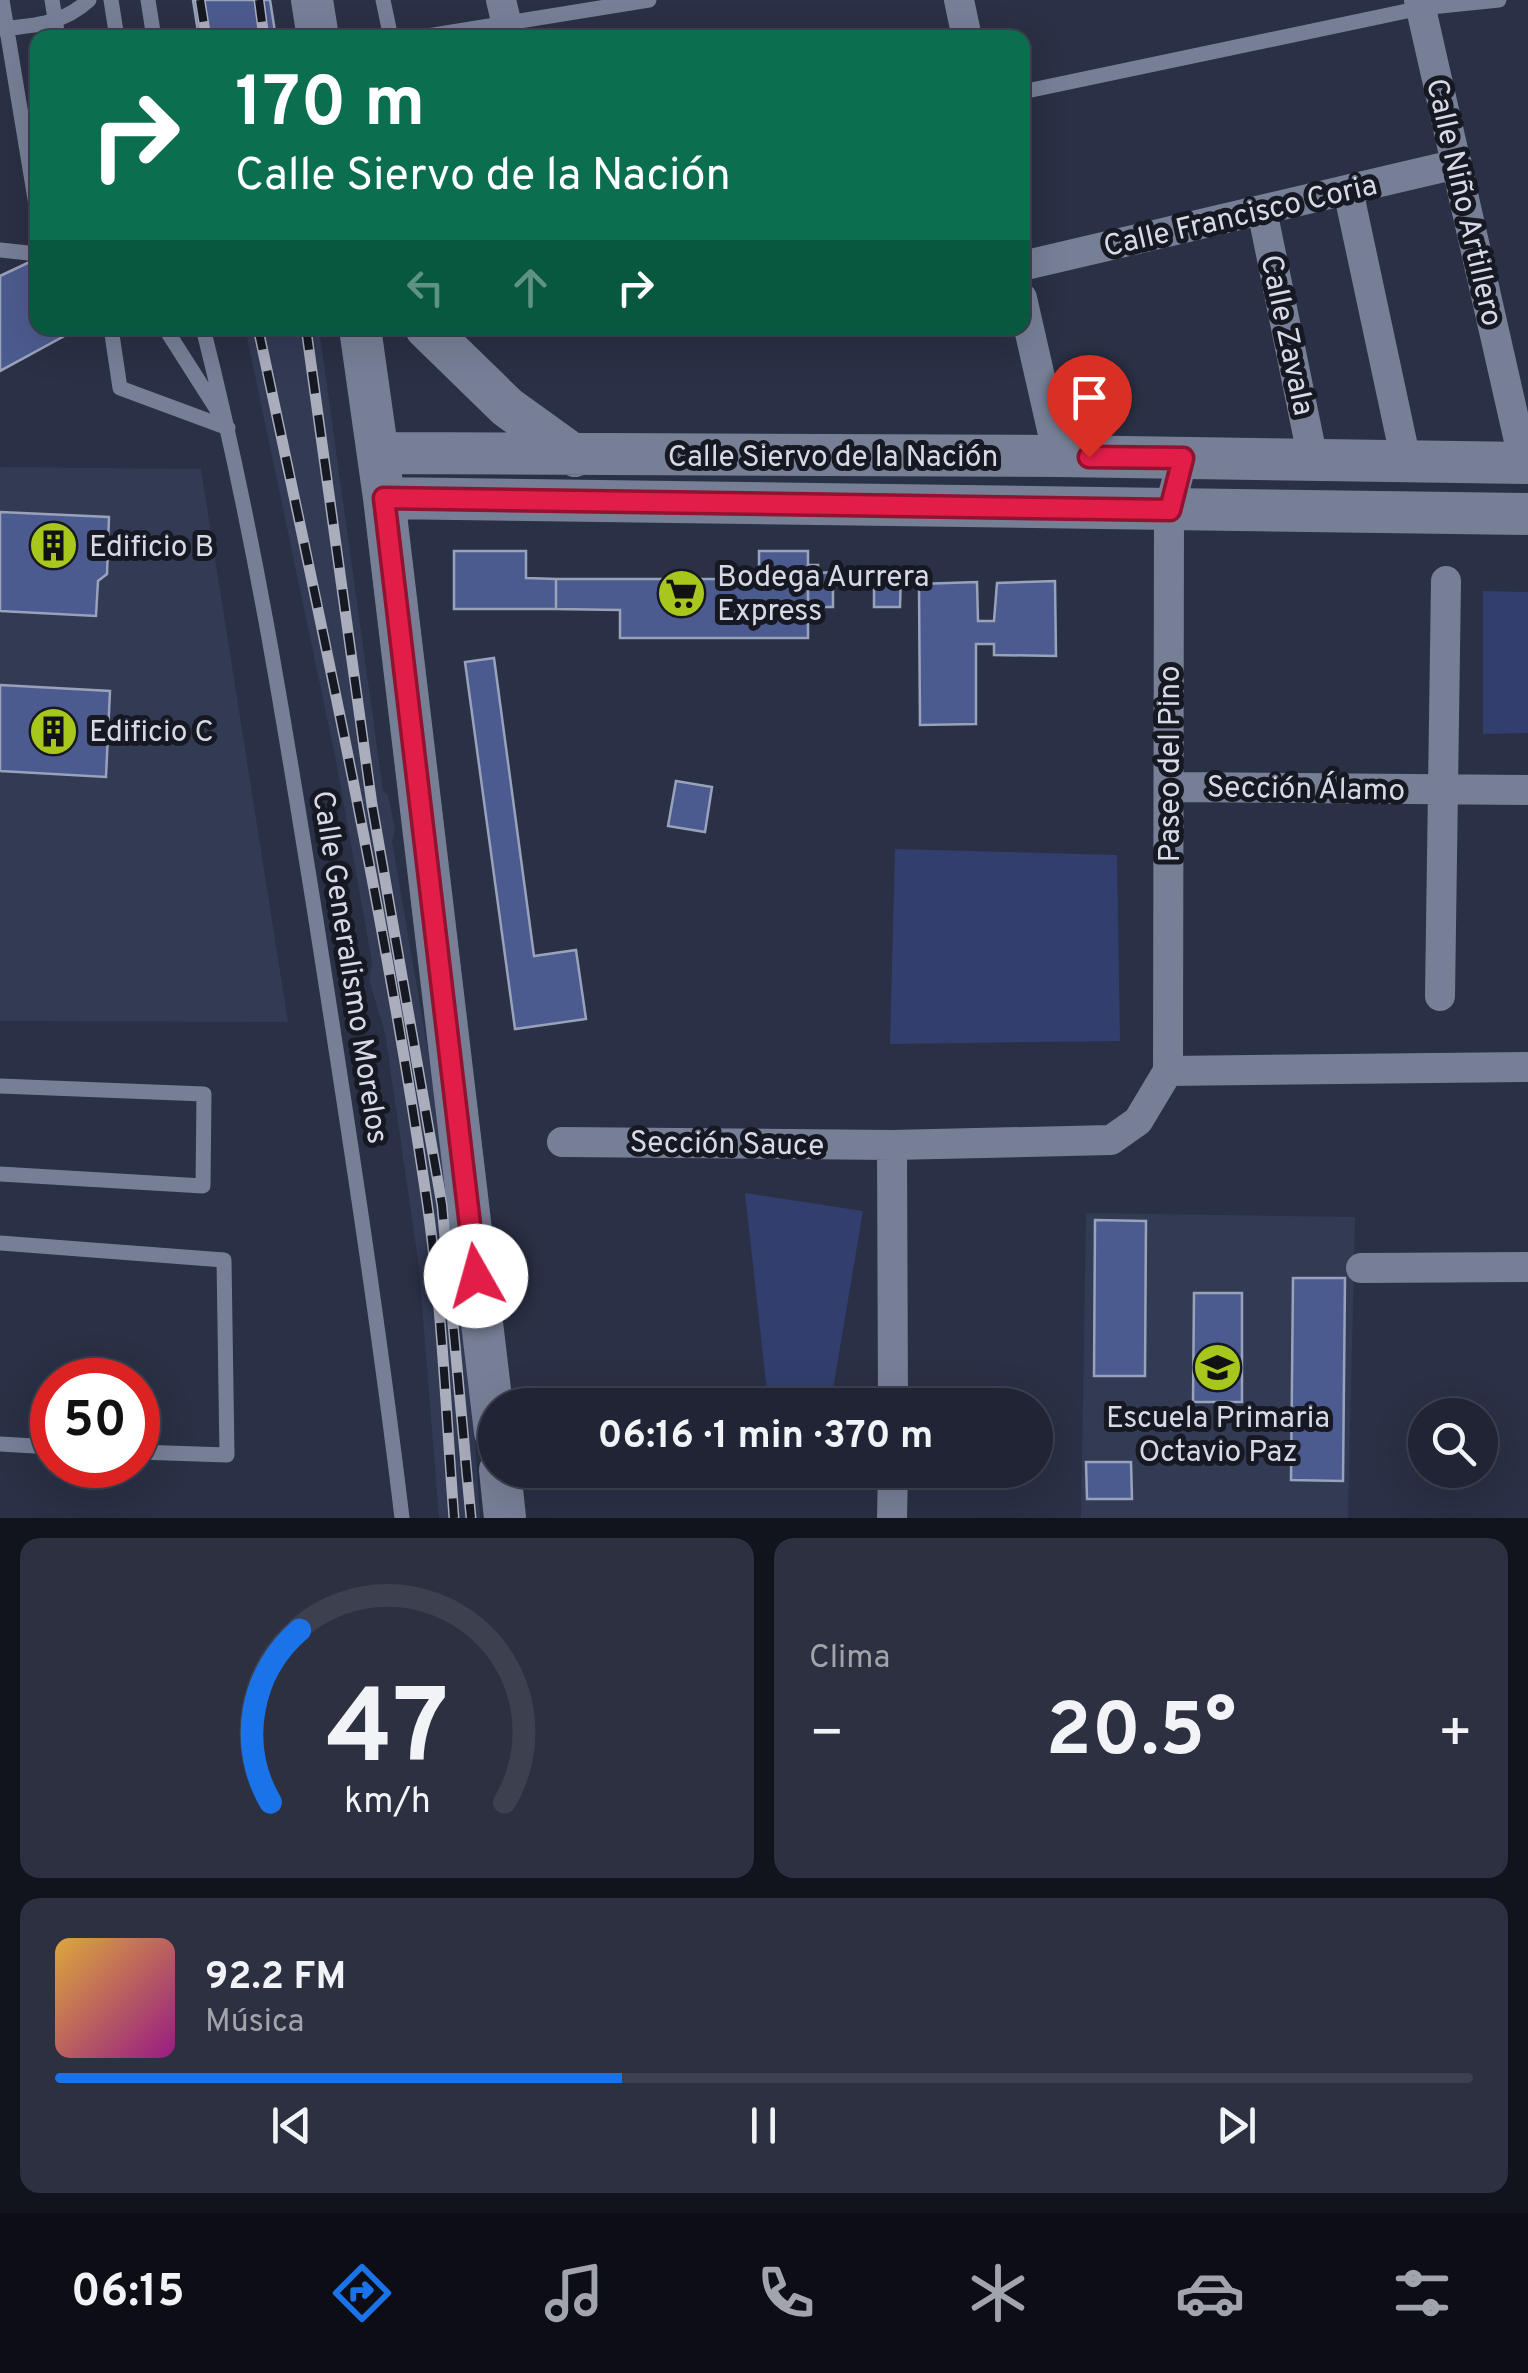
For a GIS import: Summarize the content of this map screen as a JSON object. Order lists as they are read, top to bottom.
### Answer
{
  "streets": {
    "main road": ["Calle Siervo de la Nación"],
    "street": [
      "Calle Niño Artillero",
      "Calle Francisco Coria",
      "Calle Zavala",
      "Paseo del Pino",
      "Sección Álamo",
      "Sección Sauce"
    ],
    "lane": ["Calle Generalismo Morelos"]
  },
  "crossings": [
    ["Calle Niño Artillero", "Calle Francisco Coria"],
    ["Calle Niño Artillero", "Calle Siervo de la Nación"],
    ["Calle Francisco Coria", "Calle Zavala"],
    ["Calle Zavala", "Calle Siervo de la Nación"],
    ["Calle Siervo de la Nación", "Paseo del Pino"],
    ["Paseo del Pino", "Sección Álamo"]
  ],
  "places": {
    "building": ["Edificio B", "Edificio C"],
    "supermarket": ["Bodega Aurrera Express"],
    "school or university": ["Escuela Primaria Octavio Paz"]
  },
  "page": {
    "turn": ["170 m", "Calle Siervo de la Nación"],
    "limit": "50",
    "trip": "06:16 · 1 min · 370 m",
    "tile": "Clima",
    "heat": ["−", "20.5°", "+"],
    "song": ["92.2 FM", "Música"],
    "tabs": "06:15",
    "gauge": ["47", "km/h"]
  }
}
